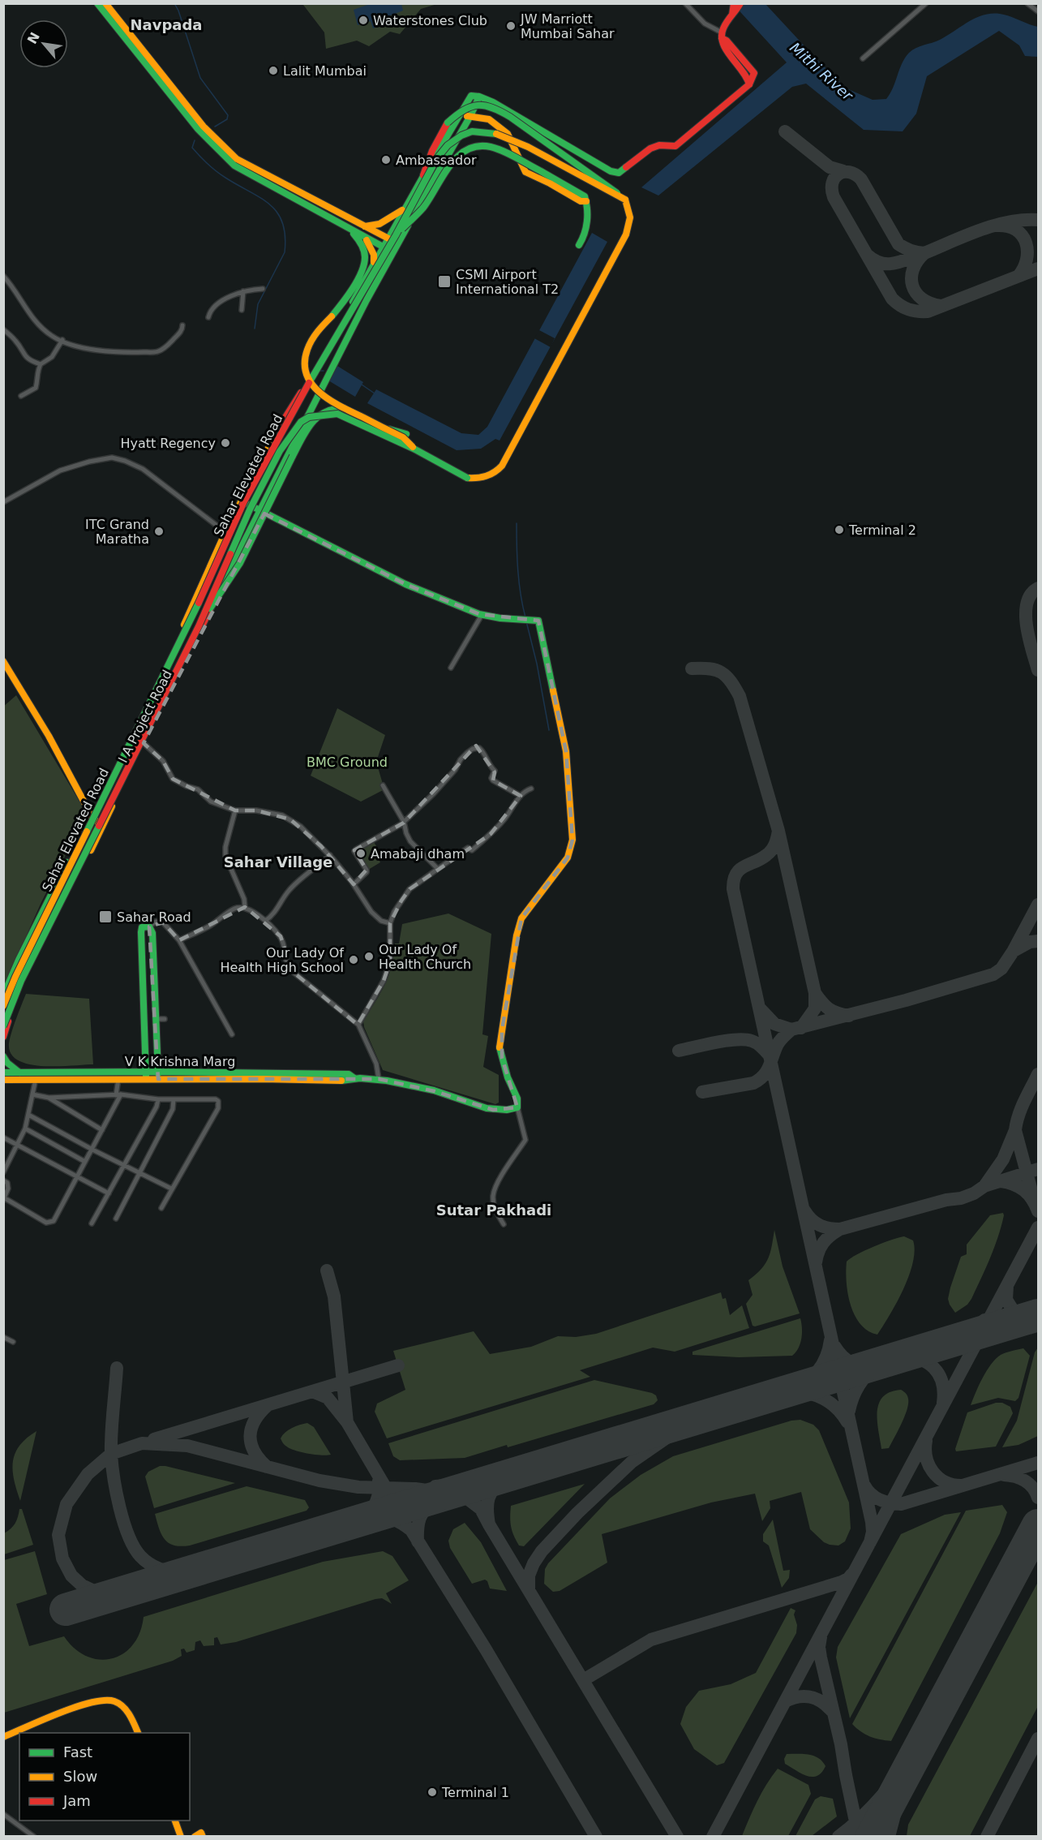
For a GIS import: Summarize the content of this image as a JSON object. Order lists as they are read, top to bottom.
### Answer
{
  "streets": {
    "main road": ["Sahar Elevated Road", "I A Project Road", "V K Krishna Marg"]
  },
  "districts": ["Navpada", "Sahar Village", "Sutar Pakhadi"],
  "water": ["Mithi River"],
  "parks": ["BMC Ground"],
  "places": {
    "other": [
      "Waterstones Club",
      "JW Marriott Mumbai Sahar",
      "Lalit Mumbai",
      "Ambassador",
      "Hyatt Regency",
      "Terminal 2",
      "ITC Grand Maratha",
      "Amabaji dham",
      "Our Lady Of Health Church",
      "Our Lady Of Health High School",
      "Terminal 1"
    ],
    "transit": ["CSMI Airport International T2", "Sahar Road"]
  },
  "legend": ["Fast", "Slow", "Jam"],
  "north": "top left"
}
